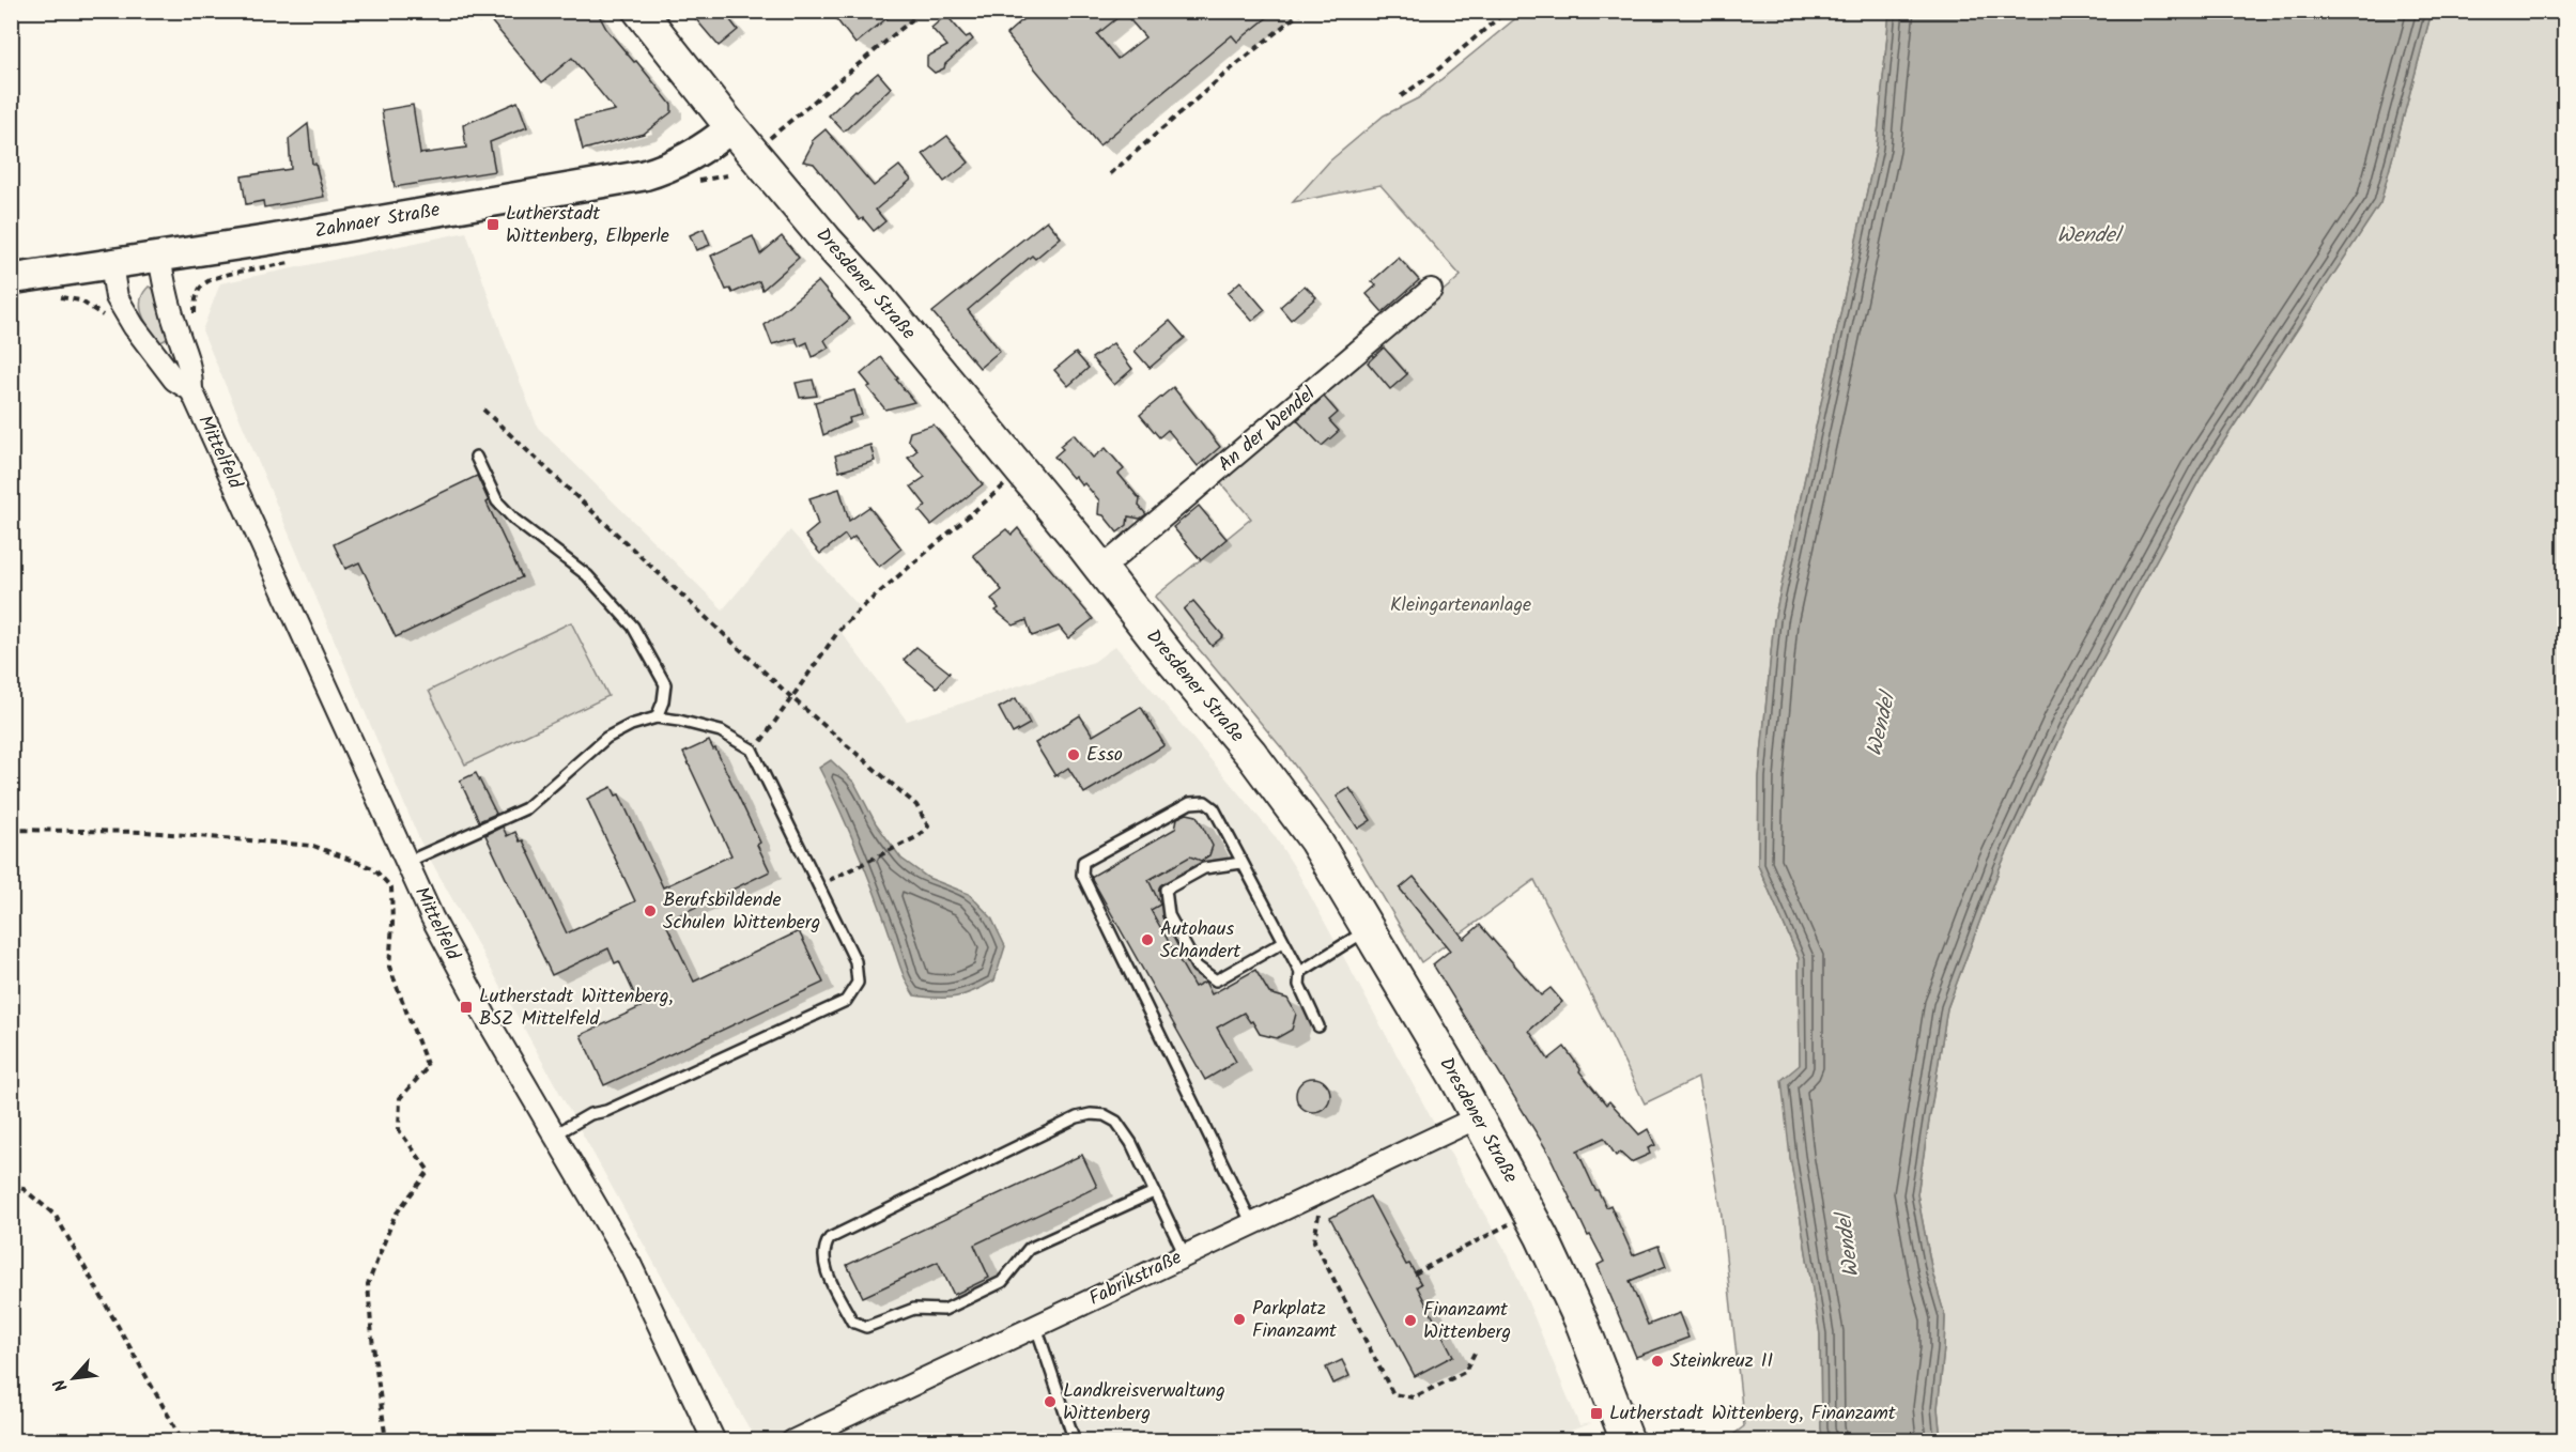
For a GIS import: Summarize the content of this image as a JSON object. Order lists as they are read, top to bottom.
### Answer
{
  "streets": {
    "main road": ["Zahnaer Straße", "Dresdener Straße"],
    "street": ["An der Wendel", "Mittelfeld", "Fabrikstraße"]
  },
  "crossings": [
    ["Zahnaer Straße", "Dresdener Straße"],
    ["Zahnaer Straße", "Mittelfeld"],
    ["Dresdener Straße", "An der Wendel"],
    ["Dresdener Straße", "Fabrikstraße"]
  ],
  "water": ["Wendel"],
  "parks": ["Kleingartenanlage"],
  "places": {
    "transit": ["Lutherstadt Wittenberg, Elbperle", "Lutherstadt Wittenberg, BSZ Mittelfeld", "Lutherstadt Wittenberg, Finanzamt"],
    "other": [
      "Esso",
      "Berufsbildende Schulen Wittenberg",
      "Autohaus Schandert",
      "Parkplatz Finanzamt",
      "Finanzamt Wittenberg",
      "Steinkreuz II",
      "Landkreisverwaltung Wittenberg"
    ]
  },
  "north": "bottom left"
}
